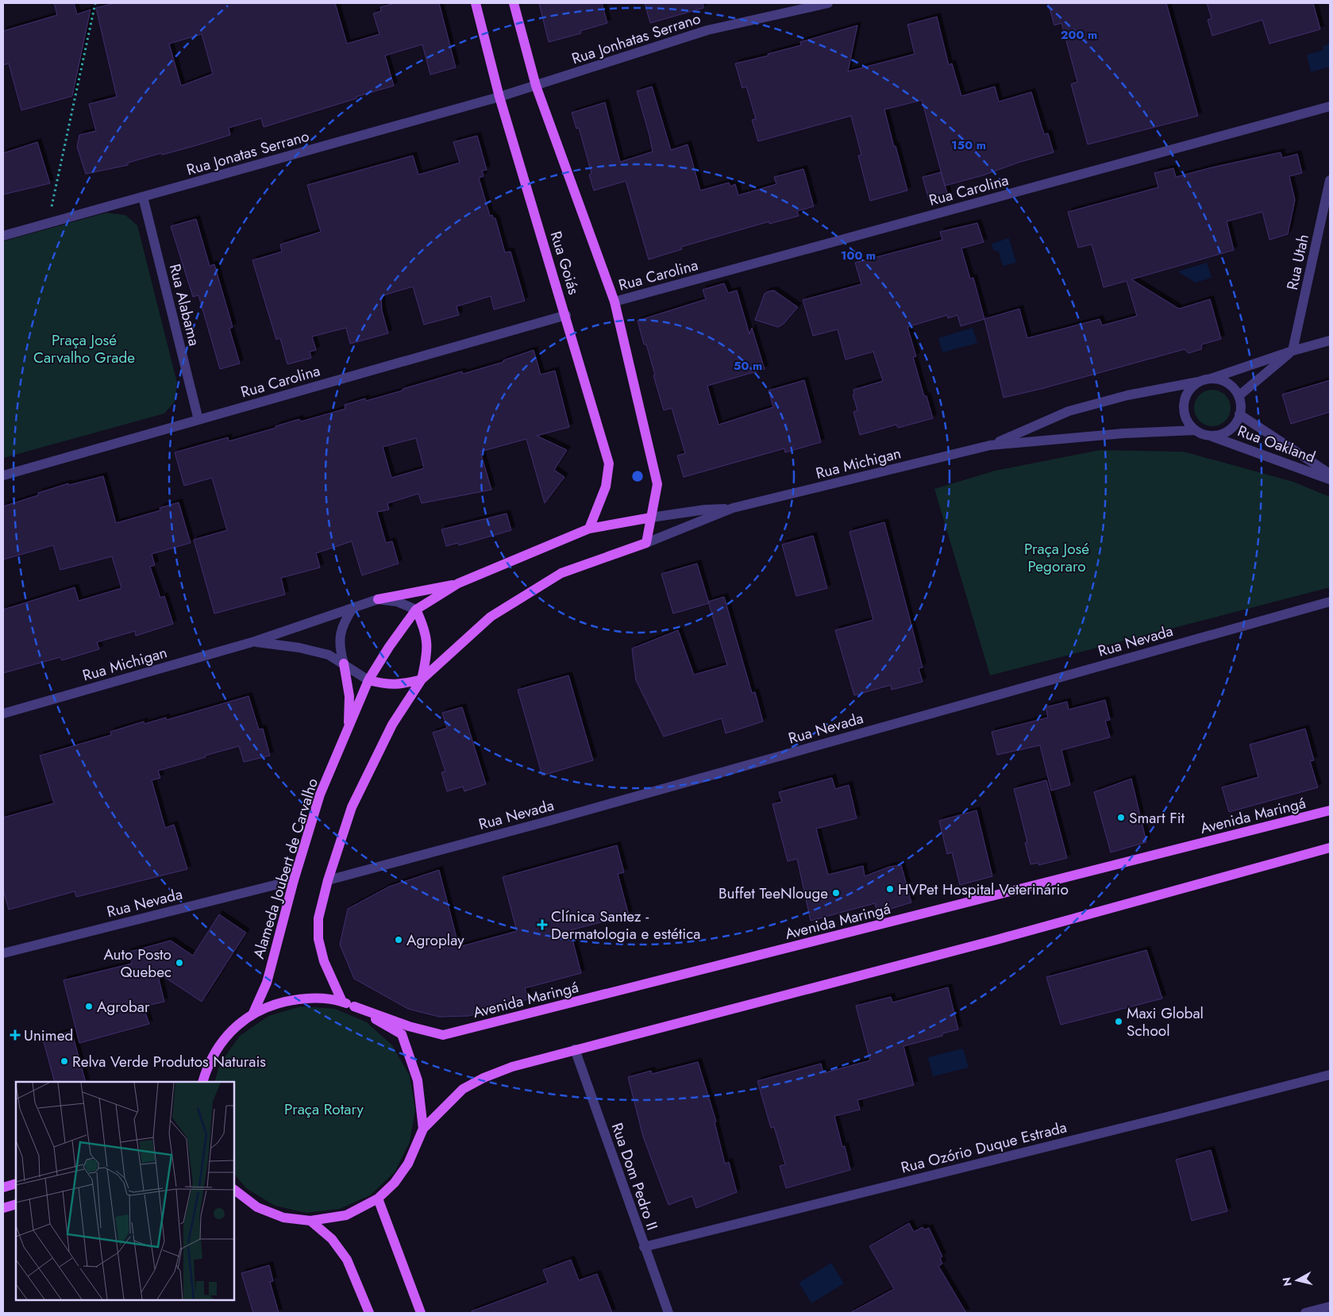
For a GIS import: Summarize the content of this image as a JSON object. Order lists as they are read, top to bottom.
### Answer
{
  "streets": {
    "main road": ["Rua Goiás", "Avenida Maringá", "Alameda Joubert de Carvalho"],
    "street": [
      "Rua Jonhatas Serrano",
      "Rua Jonatas Serrano",
      "Rua Carolina",
      "Rua Utah",
      "Rua Alabama",
      "Rua Oakland",
      "Rua Michigan",
      "Rua Nevada",
      "Rua Ozório Duque Estrada",
      "Rua Dom Pedro II"
    ]
  },
  "crossings": [
    ["Rua Jonhatas Serrano", "Rua Jonatas Serrano"],
    ["Rua Jonhatas Serrano", "Rua Goiás"],
    ["Rua Jonatas Serrano", "Rua Goiás"],
    ["Rua Jonatas Serrano", "Rua Alabama"],
    ["Rua Carolina", "Rua Goiás"],
    ["Rua Carolina", "Rua Alabama"],
    ["Rua Goiás", "Rua Michigan"],
    ["Rua Goiás", "Alameda Joubert de Carvalho"],
    ["Rua Oakland", "Rua Michigan"],
    ["Rua Michigan", "Alameda Joubert de Carvalho"],
    ["Rua Nevada", "Alameda Joubert de Carvalho"],
    ["Rua Ozório Duque Estrada", "Rua Dom Pedro II"]
  ],
  "parks": ["Praça José Carvalho Grade", "Praça José Pegoraro", "Praça Rotary"],
  "places": {
    "other": [
      "Smart Fit",
      "HVPet Hospital Veterinário",
      "Buffet TeeNlouge",
      "Agroplay",
      "Auto Posto Quebec",
      "Agrobar",
      "Maxi Global School",
      "Relva Verde Produtos Naturais"
    ],
    "health": ["Clínica Santez - Dermatologia e estética", "Unimed"]
  },
  "north": "left",
  "rings": [
    "200 m",
    "150 m",
    "100 m",
    "50 m"
  ]
}
